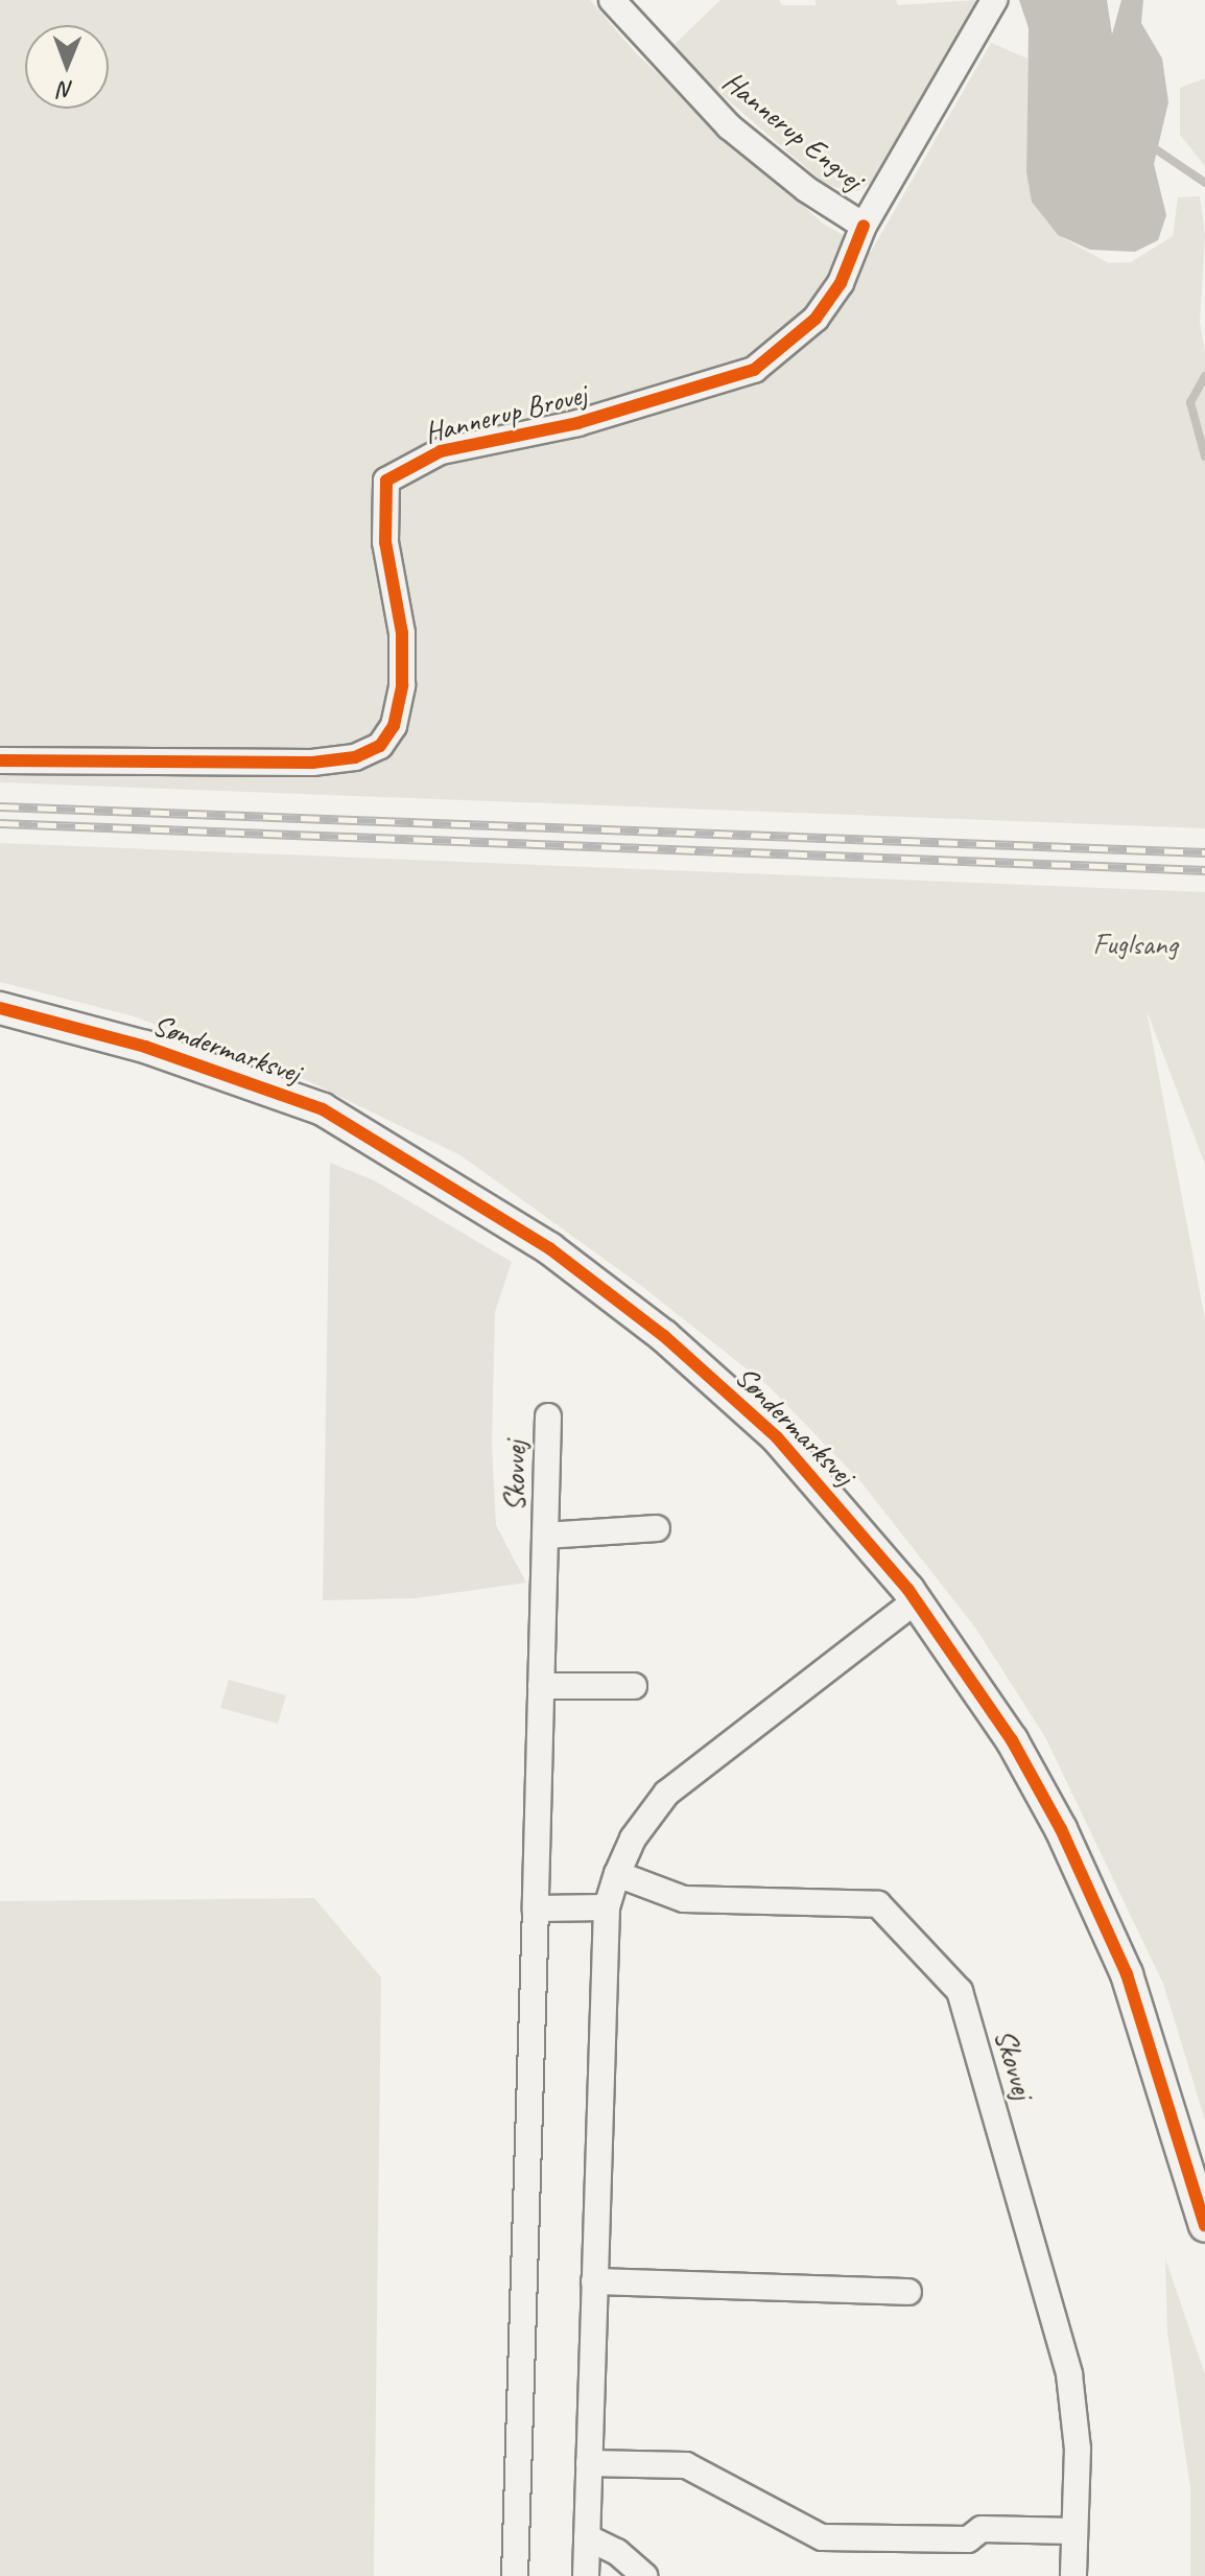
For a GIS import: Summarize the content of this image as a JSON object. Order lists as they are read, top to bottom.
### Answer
{
  "streets": {
    "street": [
      "Hannerup Engvej",
      "Hannerup Brovej",
      "Søndermarksvej",
      "Skovvej"
    ]
  },
  "crossings": [
    ["Hannerup Engvej", "Hannerup Brovej"]
  ],
  "parks": ["Fuglsang"],
  "north": "bottom"
}
